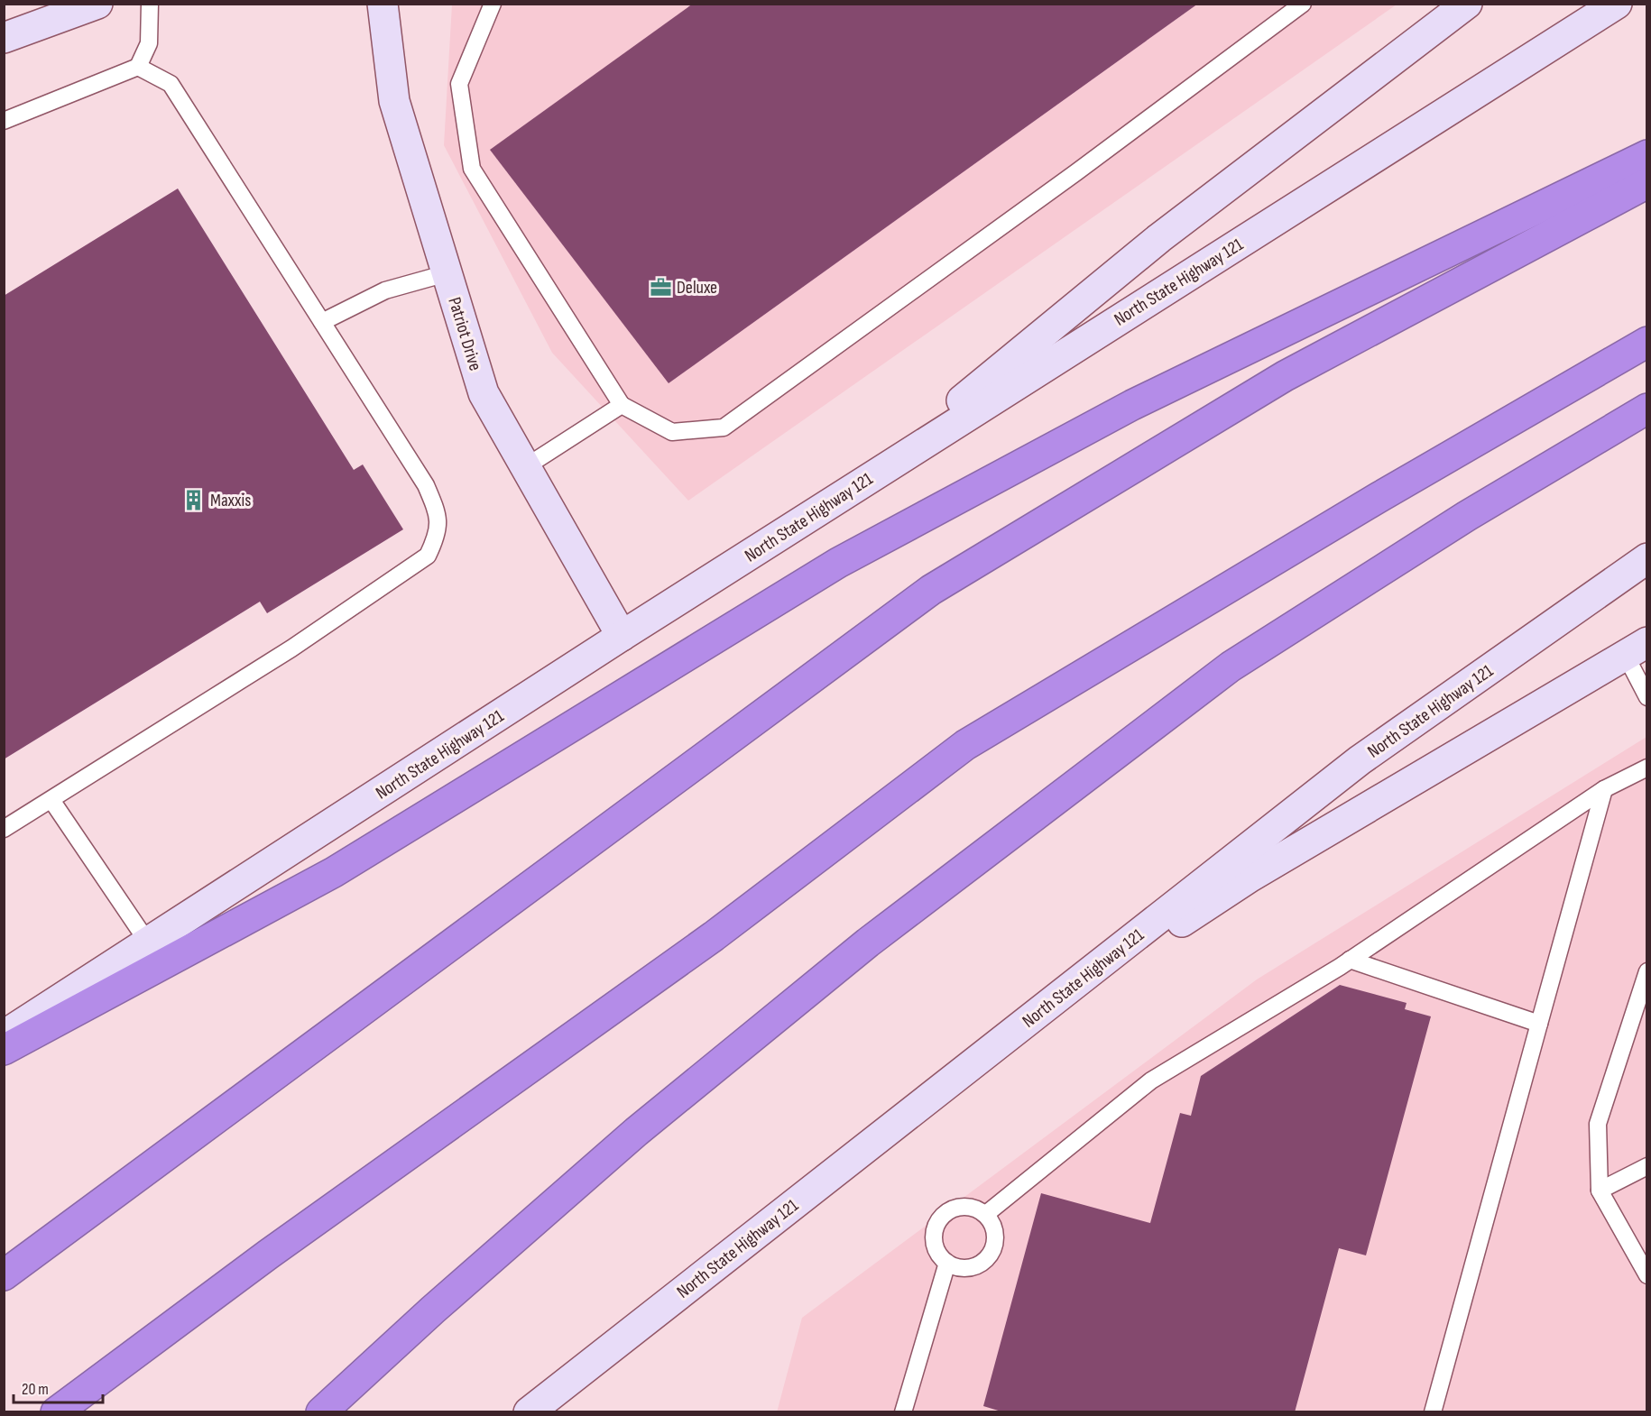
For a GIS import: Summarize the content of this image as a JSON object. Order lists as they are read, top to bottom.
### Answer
{
  "streets": {
    "main road": ["North State Highway 121", "Patriot Drive"]
  },
  "crossings": [
    ["North State Highway 121", "Patriot Drive"]
  ],
  "places": {
    "office": ["Deluxe"],
    "building": ["Maxxis"]
  },
  "scale_bar": "20 m"
}
